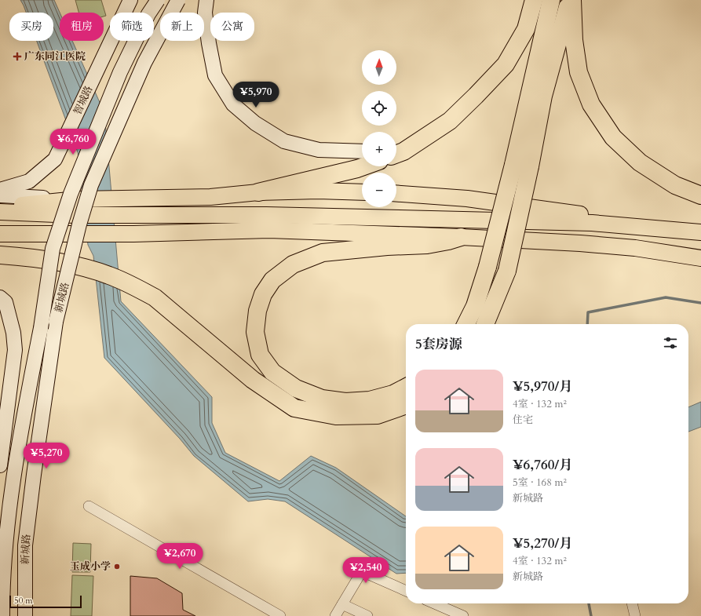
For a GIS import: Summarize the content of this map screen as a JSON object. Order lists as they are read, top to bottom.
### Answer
{
  "streets": {
    "street": ["智城路", "新城路"]
  },
  "places": {
    "health": ["广东同江医院"],
    "other": ["玉成小学"]
  },
  "scale_bar": "50 m",
  "north": "top",
  "page": {
    "chip": [
      "买房",
      "租房",
      "筛选",
      "新上",
      "公寓"
    ],
    "map_buttons": ["+", "−"],
    "price": [
      "¥5,970",
      "¥6,760",
      "¥5,270",
      "¥2,670",
      "¥2,540"
    ],
    "heading": "5套房源",
    "list": [
      {
        "name": "¥5,970/月",
        "note": "4室 · 132 m² · 住宅"
      },
      {
        "name": "¥6,760/月",
        "note": "5室 · 168 m² · 新城路"
      },
      {
        "name": "¥5,270/月",
        "note": "4室 · 132 m² · 新城路"
      }
    ],
    "scale": "50 m"
  }
}
